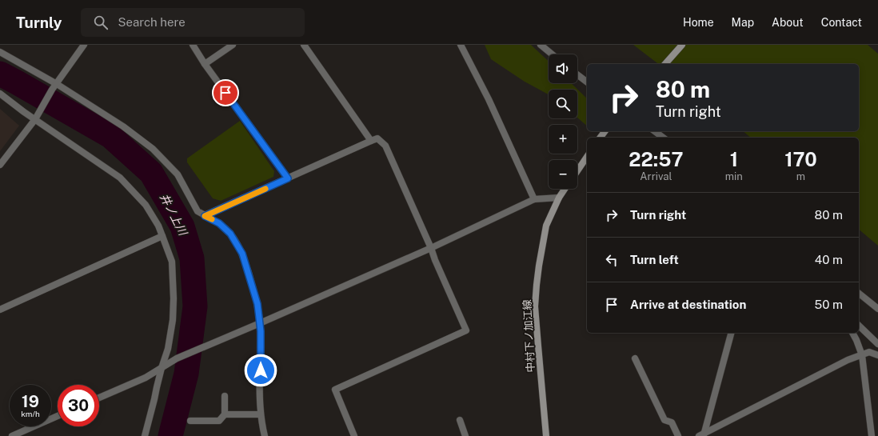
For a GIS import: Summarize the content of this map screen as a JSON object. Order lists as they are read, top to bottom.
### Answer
{
  "streets": {
    "main road": ["中村下ノ加江線"]
  },
  "water": ["井ノ上川"],
  "page": {
    "header": "Turnly",
    "search": "Search here",
    "nav": [
      "Home",
      "Map",
      "About",
      "Contact"
    ],
    "map_buttons": ["+", "−"],
    "turn": ["80 m", "Turn right"],
    "eta": [
      "22:57",
      "Arrival",
      "1",
      "min",
      "170",
      "m"
    ],
    "list": [
      {
        "name": "Turn right",
        "value": "80 m"
      },
      {
        "name": "Turn left",
        "value": "40 m"
      },
      {
        "name": "Arrive at destination",
        "value": "50 m"
      }
    ],
    "speed": "19 km/h",
    "limit": "30"
  }
}
